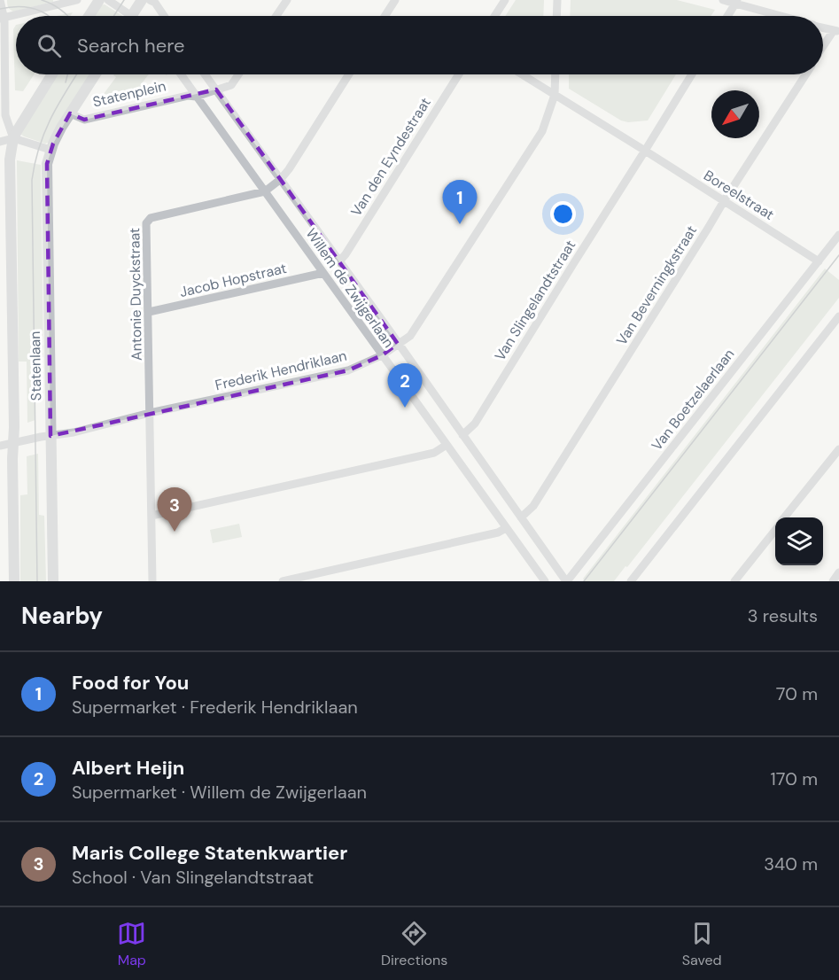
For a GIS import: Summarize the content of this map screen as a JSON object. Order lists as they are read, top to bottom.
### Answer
{
  "streets": {
    "street": [
      "Statenplein",
      "Van den Eyndestraat",
      "Boreelstraat",
      "Jacob Hopstraat",
      "Van Beverningkstraat",
      "Willem de Zwijgerlaan",
      "Antonie Duyckstraat",
      "Van Slingelandtstraat",
      "Statenlaan",
      "Frederik Hendriklaan",
      "Van Boetzelaerlaan"
    ]
  },
  "crossings": [
    ["Statenplein", "Willem de Zwijgerlaan"],
    ["Statenplein", "Statenlaan"],
    ["Van den Eyndestraat", "Willem de Zwijgerlaan"],
    ["Boreelstraat", "Van Beverningkstraat"],
    ["Boreelstraat", "Van Slingelandtstraat"],
    ["Boreelstraat", "Frederik Hendriklaan"],
    ["Boreelstraat", "Van Boetzelaerlaan"],
    ["Jacob Hopstraat", "Willem de Zwijgerlaan"],
    ["Jacob Hopstraat", "Antonie Duyckstraat"],
    ["Van Beverningkstraat", "Willem de Zwijgerlaan"],
    ["Willem de Zwijgerlaan", "Antonie Duyckstraat"],
    ["Willem de Zwijgerlaan", "Van Slingelandtstraat"],
    ["Willem de Zwijgerlaan", "Frederik Hendriklaan"],
    ["Willem de Zwijgerlaan", "Van Boetzelaerlaan"],
    ["Antonie Duyckstraat", "Frederik Hendriklaan"],
    ["Statenlaan", "Frederik Hendriklaan"]
  ],
  "north": "bottom left",
  "page": {
    "search": "Search here",
    "pins": ["1", "2", "3"],
    "heading": ["Nearby", "3 results"],
    "list": [
      {
        "mark": "1",
        "name": "Food for You",
        "note": "Supermarket · Frederik Hendriklaan",
        "value": "70 m"
      },
      {
        "mark": "2",
        "name": "Albert Heijn",
        "note": "Supermarket · Willem de Zwijgerlaan",
        "value": "170 m"
      },
      {
        "mark": "3",
        "name": "Maris College Statenkwartier",
        "note": "School · Van Slingelandtstraat",
        "value": "340 m"
      }
    ],
    "nav": ["Map", "Directions", "Saved"]
  }
}
